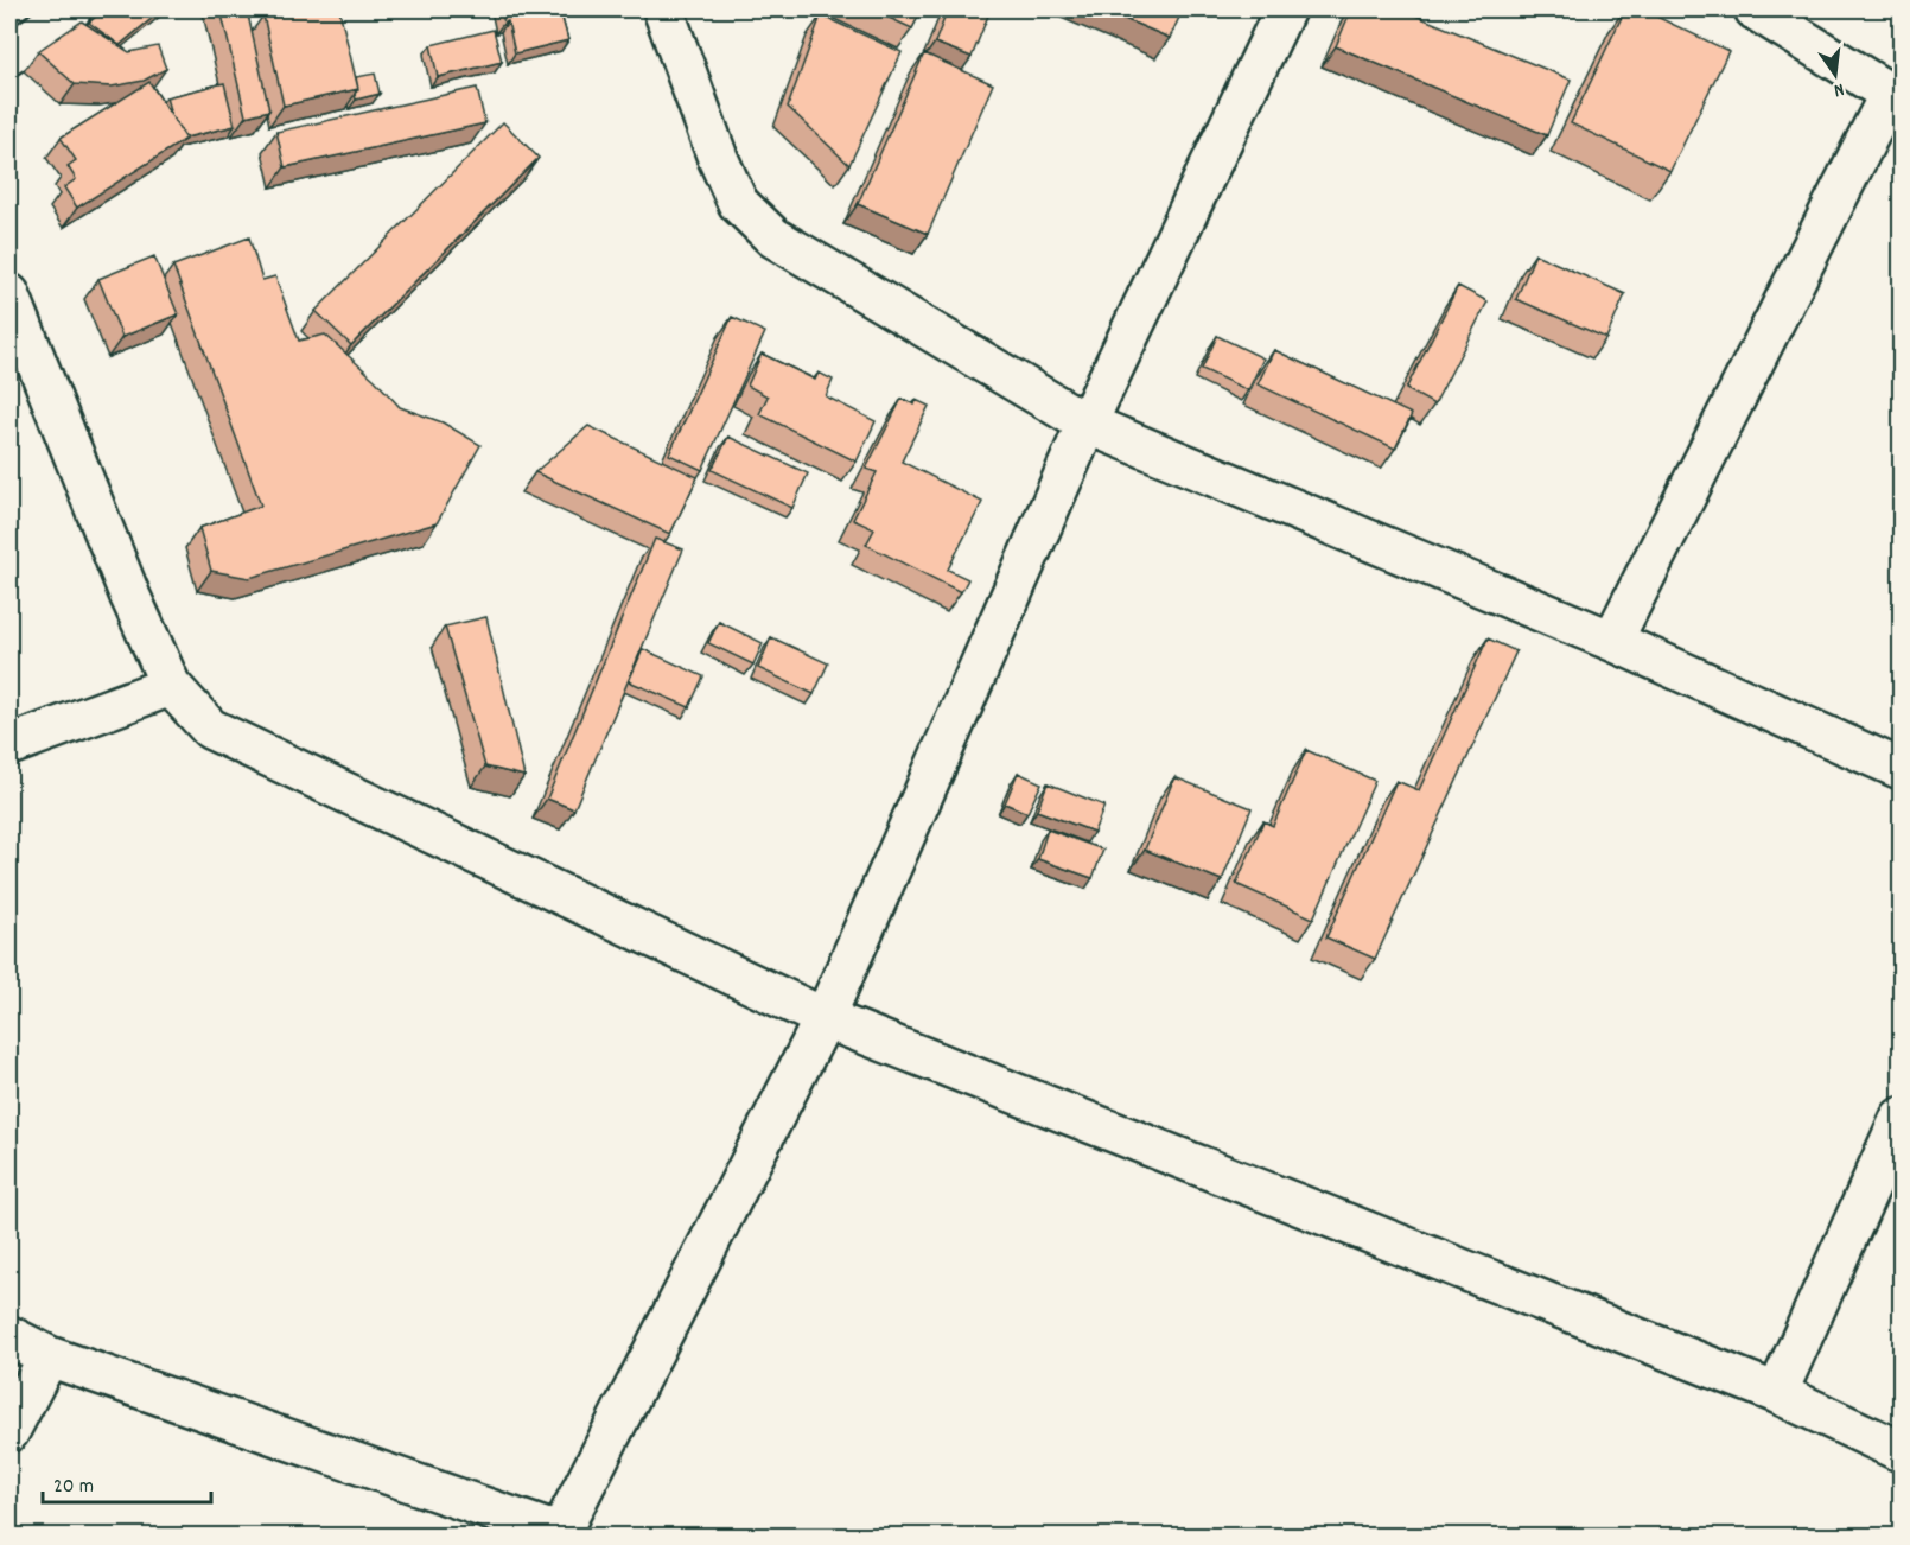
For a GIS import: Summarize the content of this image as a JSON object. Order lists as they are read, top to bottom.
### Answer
{
  "scale_bar": "20 m",
  "north": "bottom"
}
